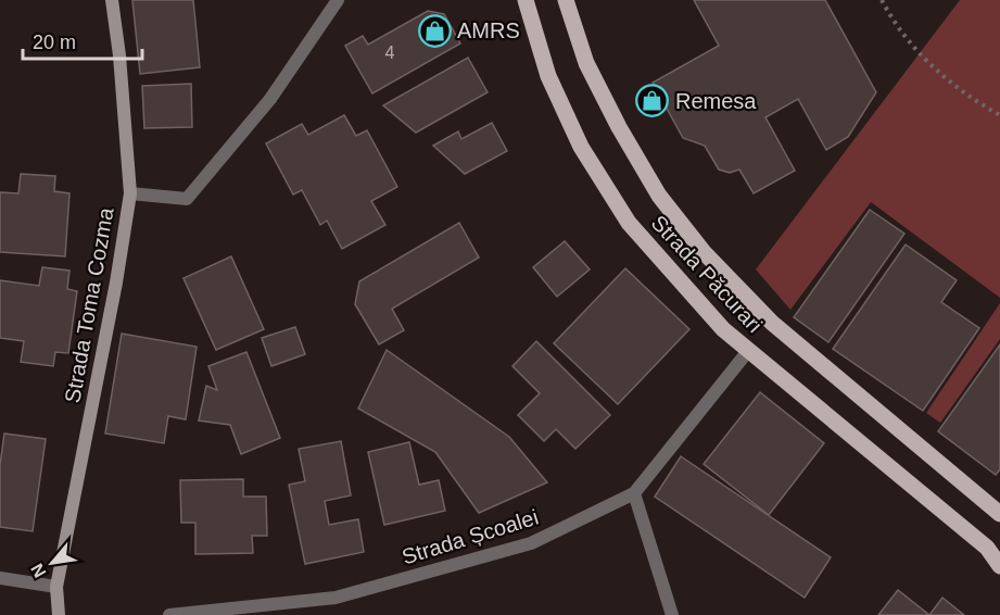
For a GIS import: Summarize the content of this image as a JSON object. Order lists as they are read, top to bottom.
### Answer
{
  "streets": {
    "main road": ["Strada Păcurari"],
    "street": ["Strada Toma Cozma", "Strada Școalei"]
  },
  "crossings": [
    ["Strada Păcurari", "Strada Școalei"]
  ],
  "places": {
    "shop": ["AMRS", "Remesa"]
  },
  "house_numbers": ["4"],
  "scale_bar": "20 m",
  "north": "bottom left"
}
